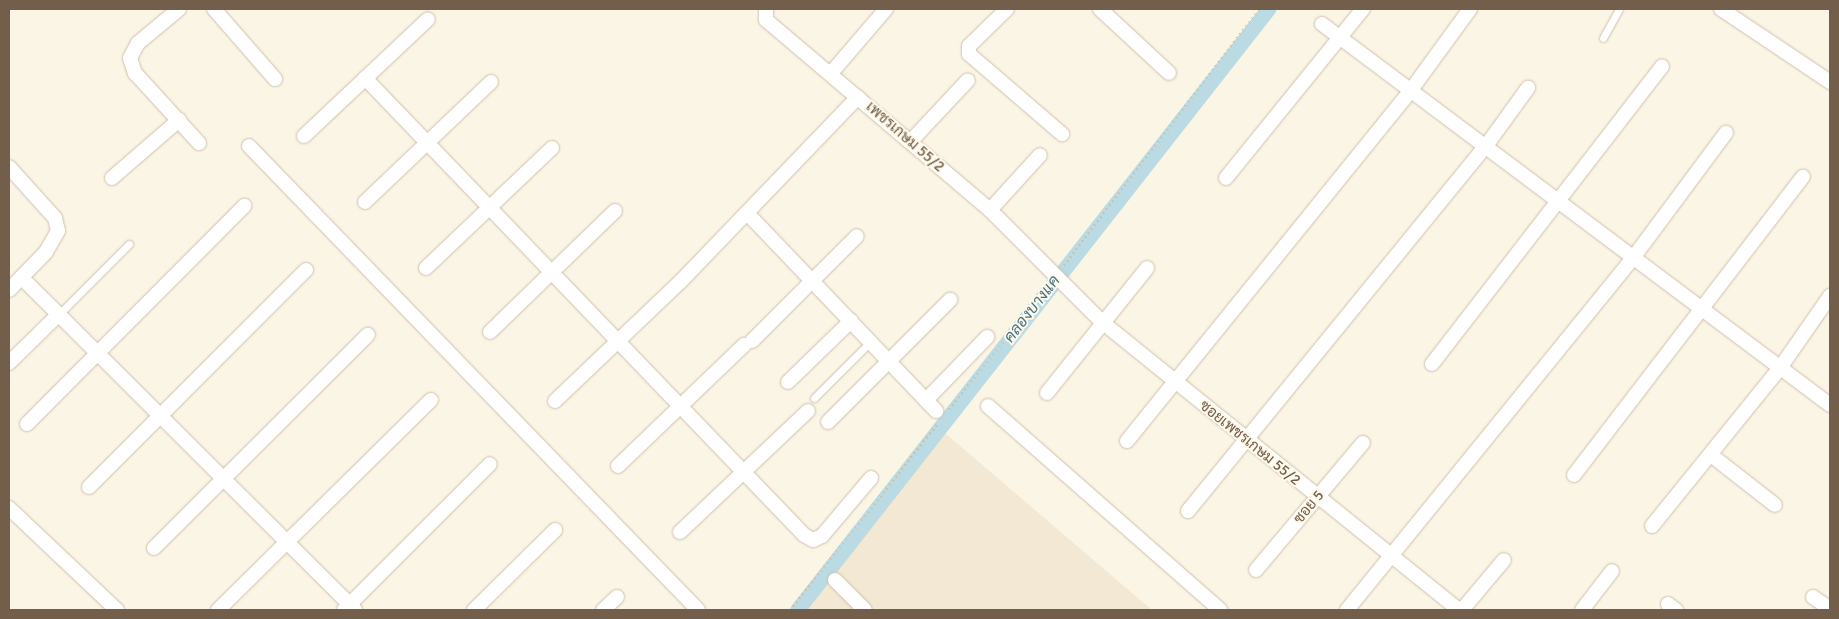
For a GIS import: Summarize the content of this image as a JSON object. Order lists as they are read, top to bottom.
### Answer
{
  "streets": {
    "street": ["เพชรเกษม 55/2", "ซอยเพชรเกษม 55/2", "ซอย 5"]
  },
  "crossings": [
    ["เพชรเกษม 55/2", "ซอยเพชรเกษม 55/2"],
    ["ซอยเพชรเกษม 55/2", "ซอย 5"]
  ],
  "water": ["คลองบางแค"]
}
